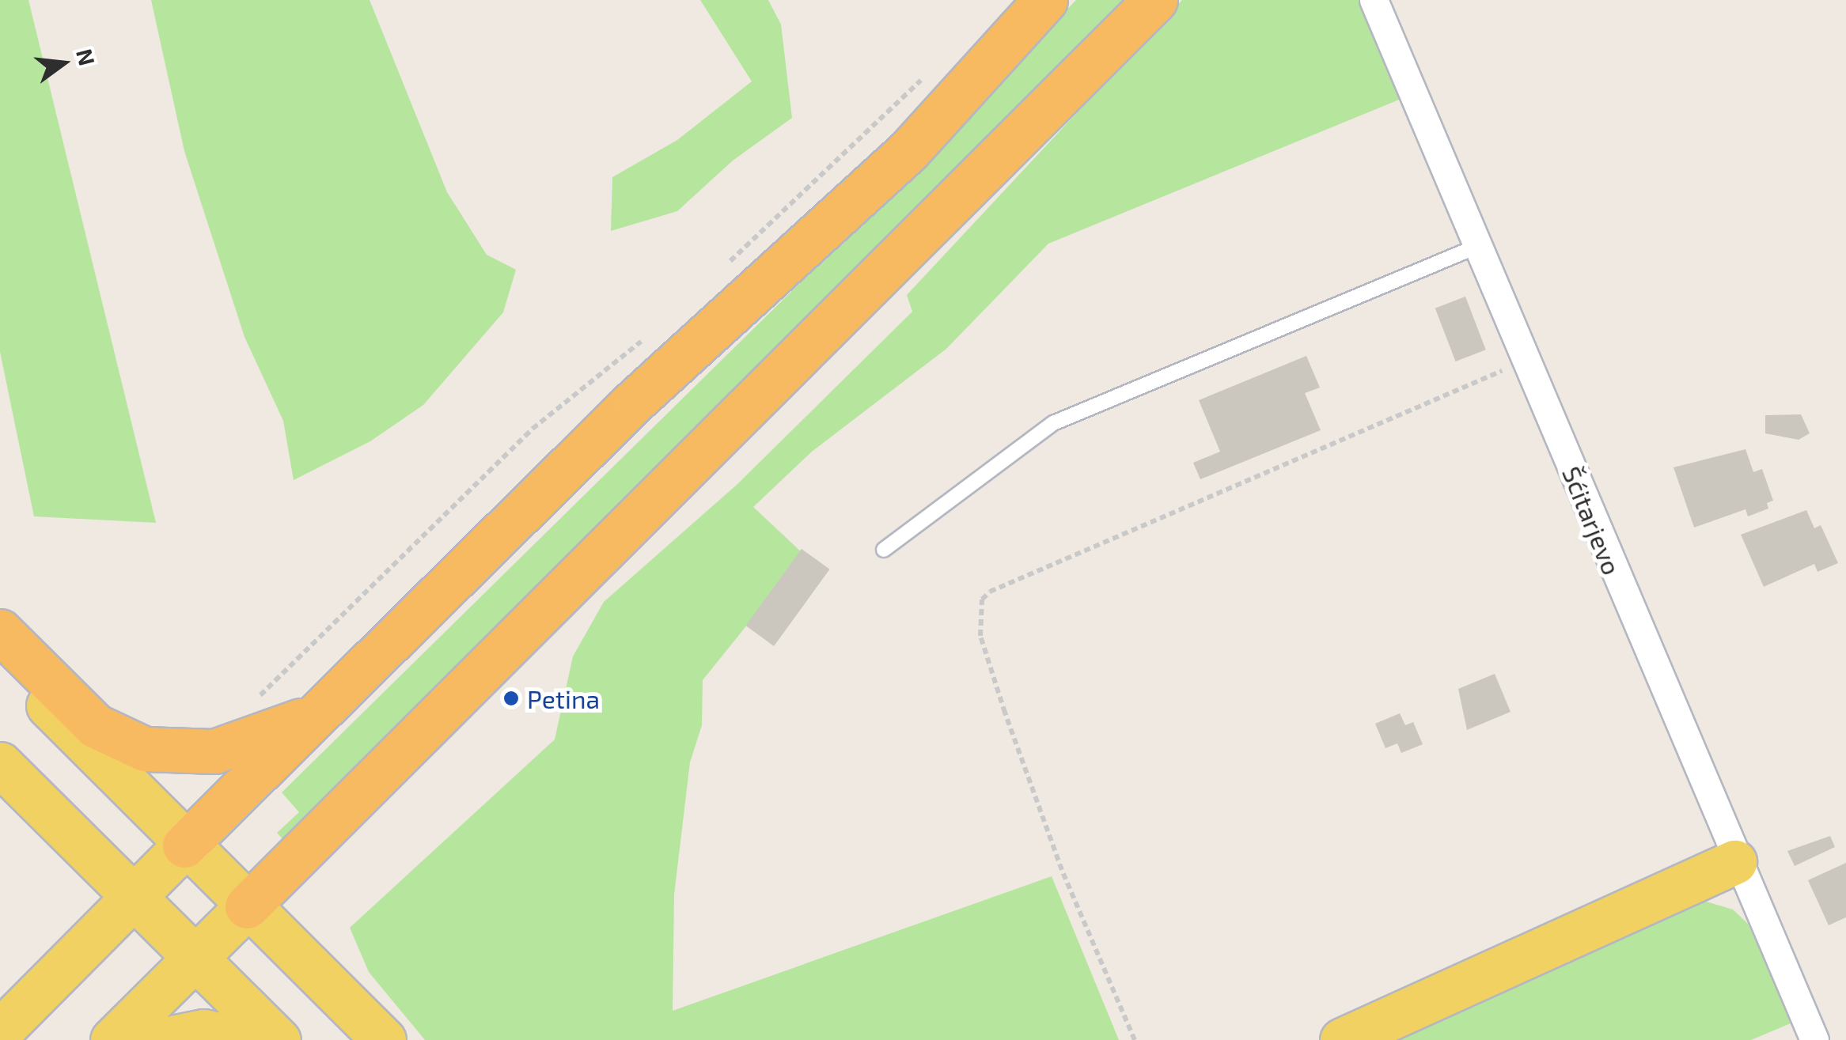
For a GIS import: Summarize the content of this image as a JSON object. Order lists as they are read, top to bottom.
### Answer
{
  "streets": {
    "street": ["Šćitarjevo"]
  },
  "places": ["Petina"],
  "north": "right"
}
